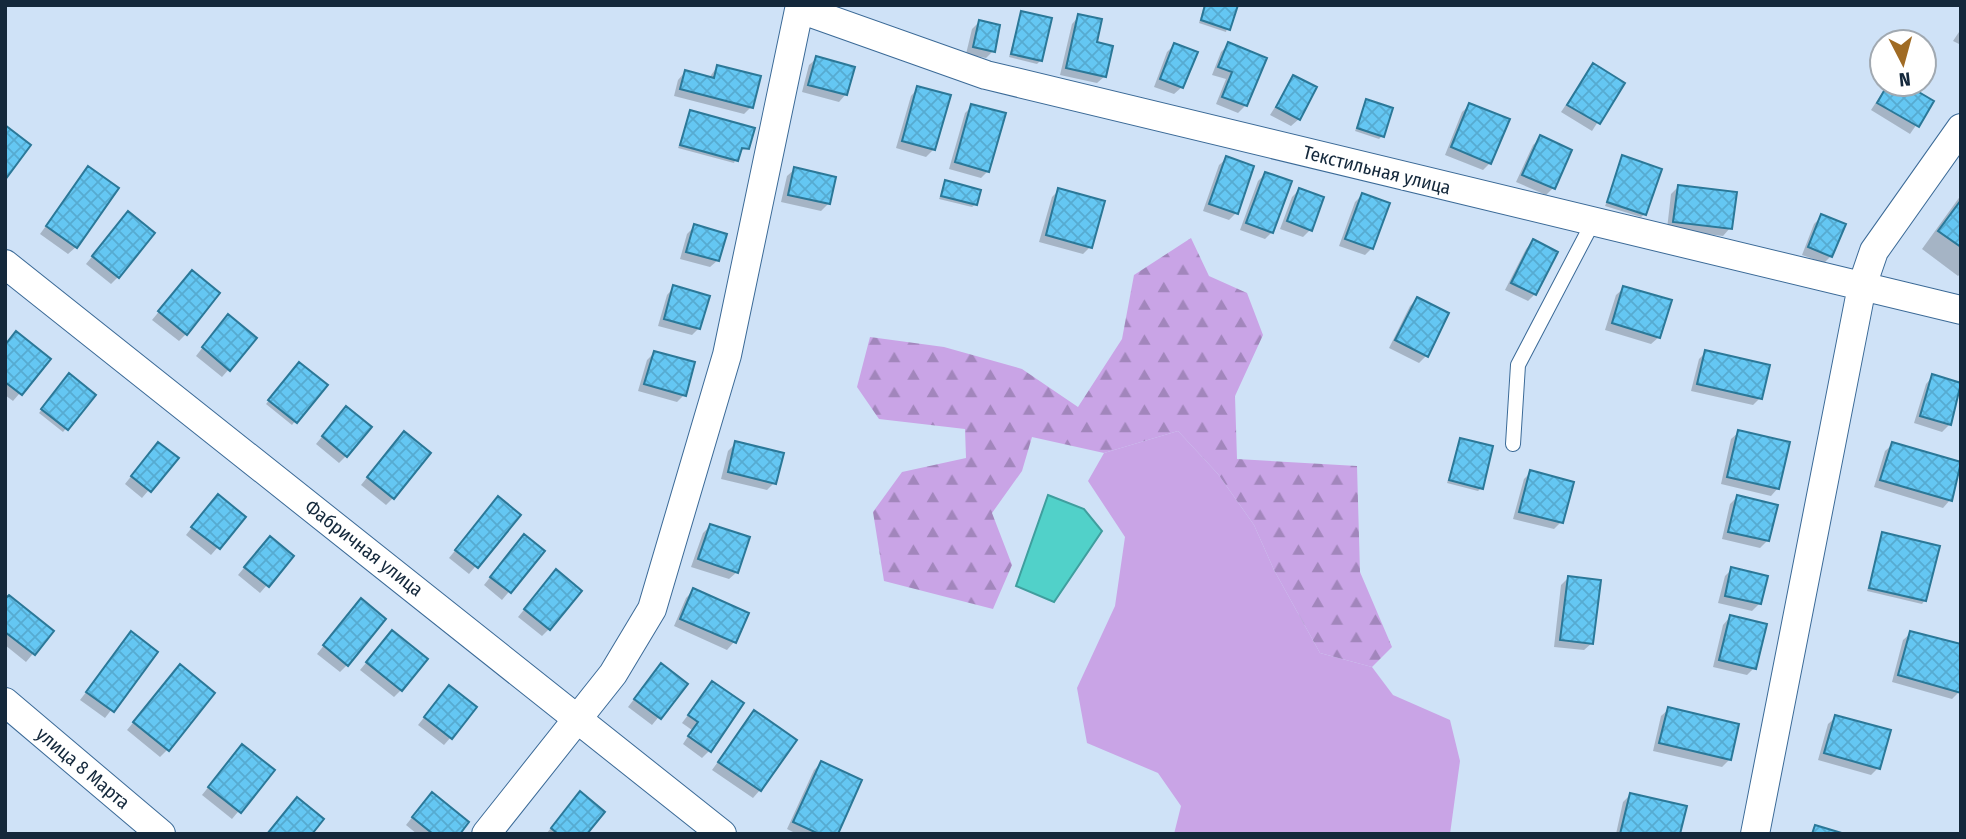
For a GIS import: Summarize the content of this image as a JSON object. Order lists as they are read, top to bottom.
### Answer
{
  "streets": {
    "street": ["Текстильная улица", "Фабричная улица", "улица 8 Марта"]
  },
  "north": "bottom"
}
